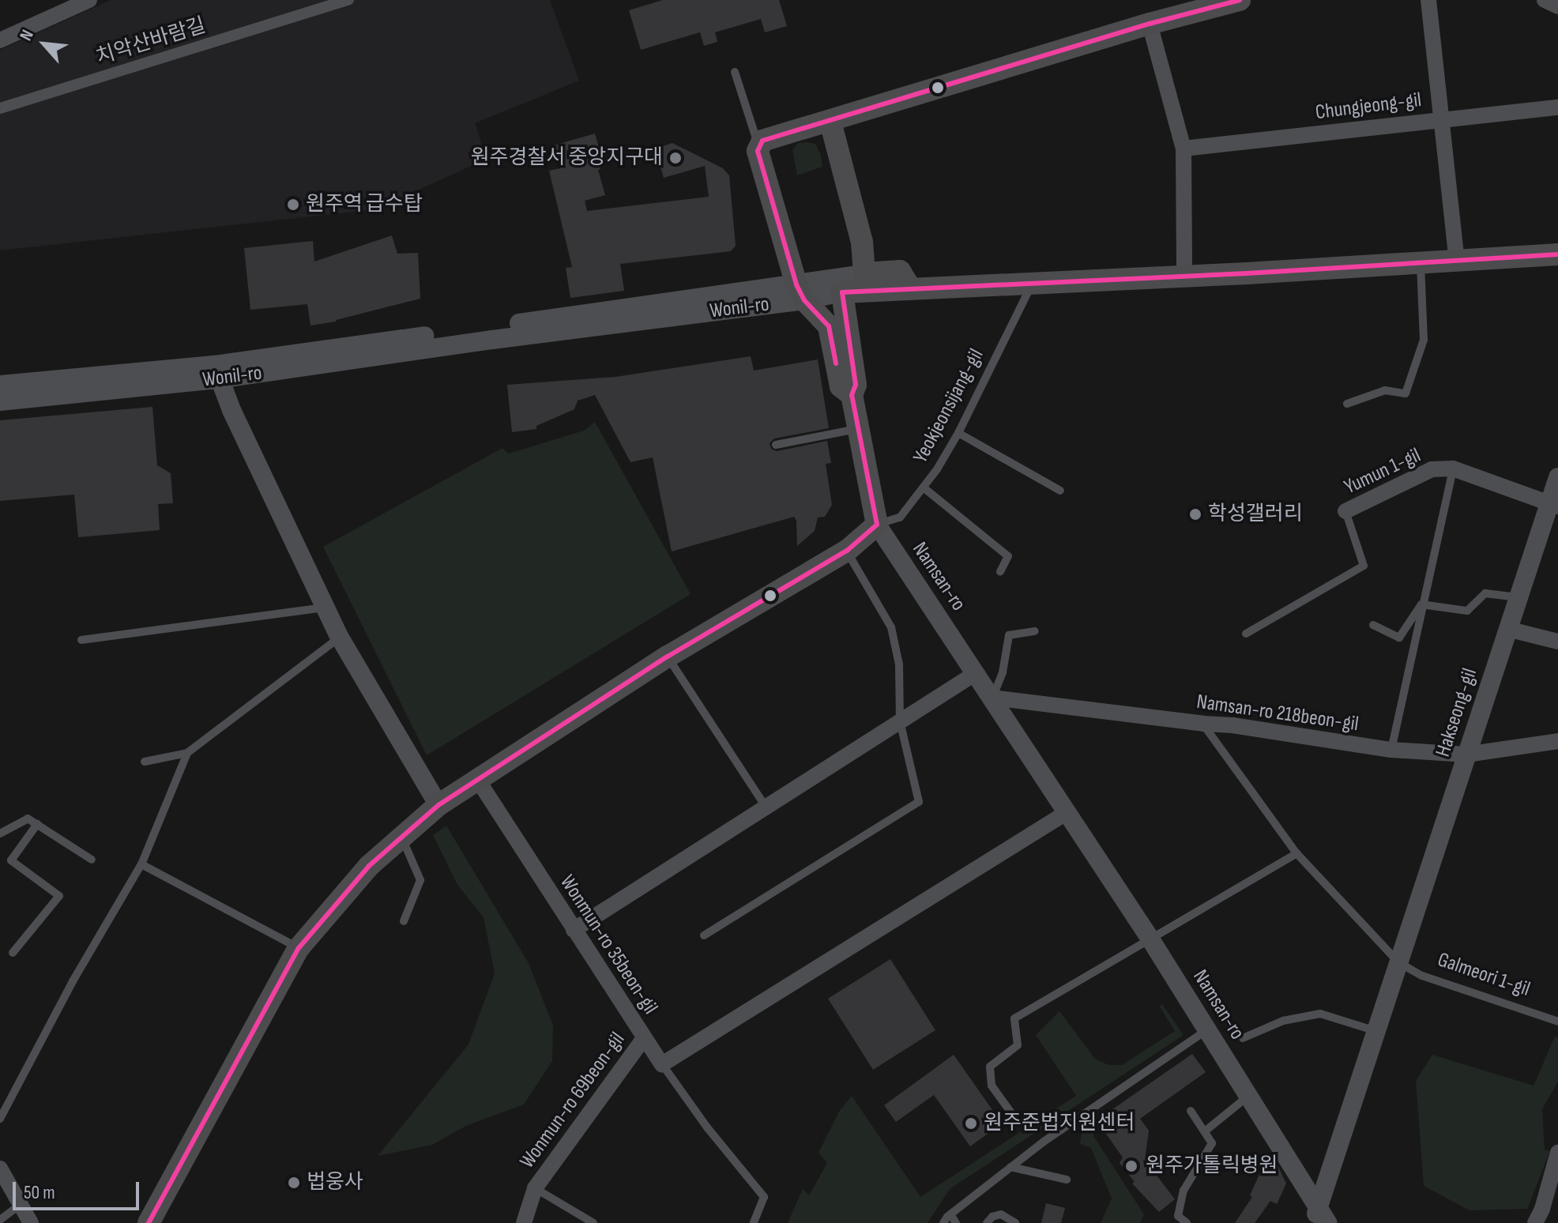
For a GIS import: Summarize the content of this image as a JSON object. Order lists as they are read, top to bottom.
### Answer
{
  "streets": {
    "main road": ["Wonil-ro"],
    "street": [
      "치악산바람길",
      "Chungjeong-gil",
      "Yumun 1-gil",
      "Namsan-ro",
      "Hakseong-gil",
      "Namsan-ro 218beon-gil",
      "Wonmun-ro 35beon-gil",
      "Wonmun-ro 69beon-gil"
    ],
    "lane": ["Yeokjeonsijang-gil", "Galmeori 1-gil"]
  },
  "crossings": [
    ["Wonil-ro", "Yeokjeonsijang-gil"],
    ["Yeokjeonsijang-gil", "Namsan-ro"],
    ["Yumun 1-gil", "Hakseong-gil"],
    ["Namsan-ro", "Hakseong-gil"],
    ["Namsan-ro", "Namsan-ro 218beon-gil"],
    ["Hakseong-gil", "Namsan-ro 218beon-gil"],
    ["Hakseong-gil", "Galmeori 1-gil"],
    ["Wonmun-ro 35beon-gil", "Wonmun-ro 69beon-gil"]
  ],
  "places": [
    "원주경찰서 중앙지구대",
    "원주역 급수탑",
    "학성갤러리",
    "원주준법지원센터",
    "원주가톨릭병원",
    "법웅사"
  ],
  "scale_bar": "50 m",
  "north": "top left"
}
